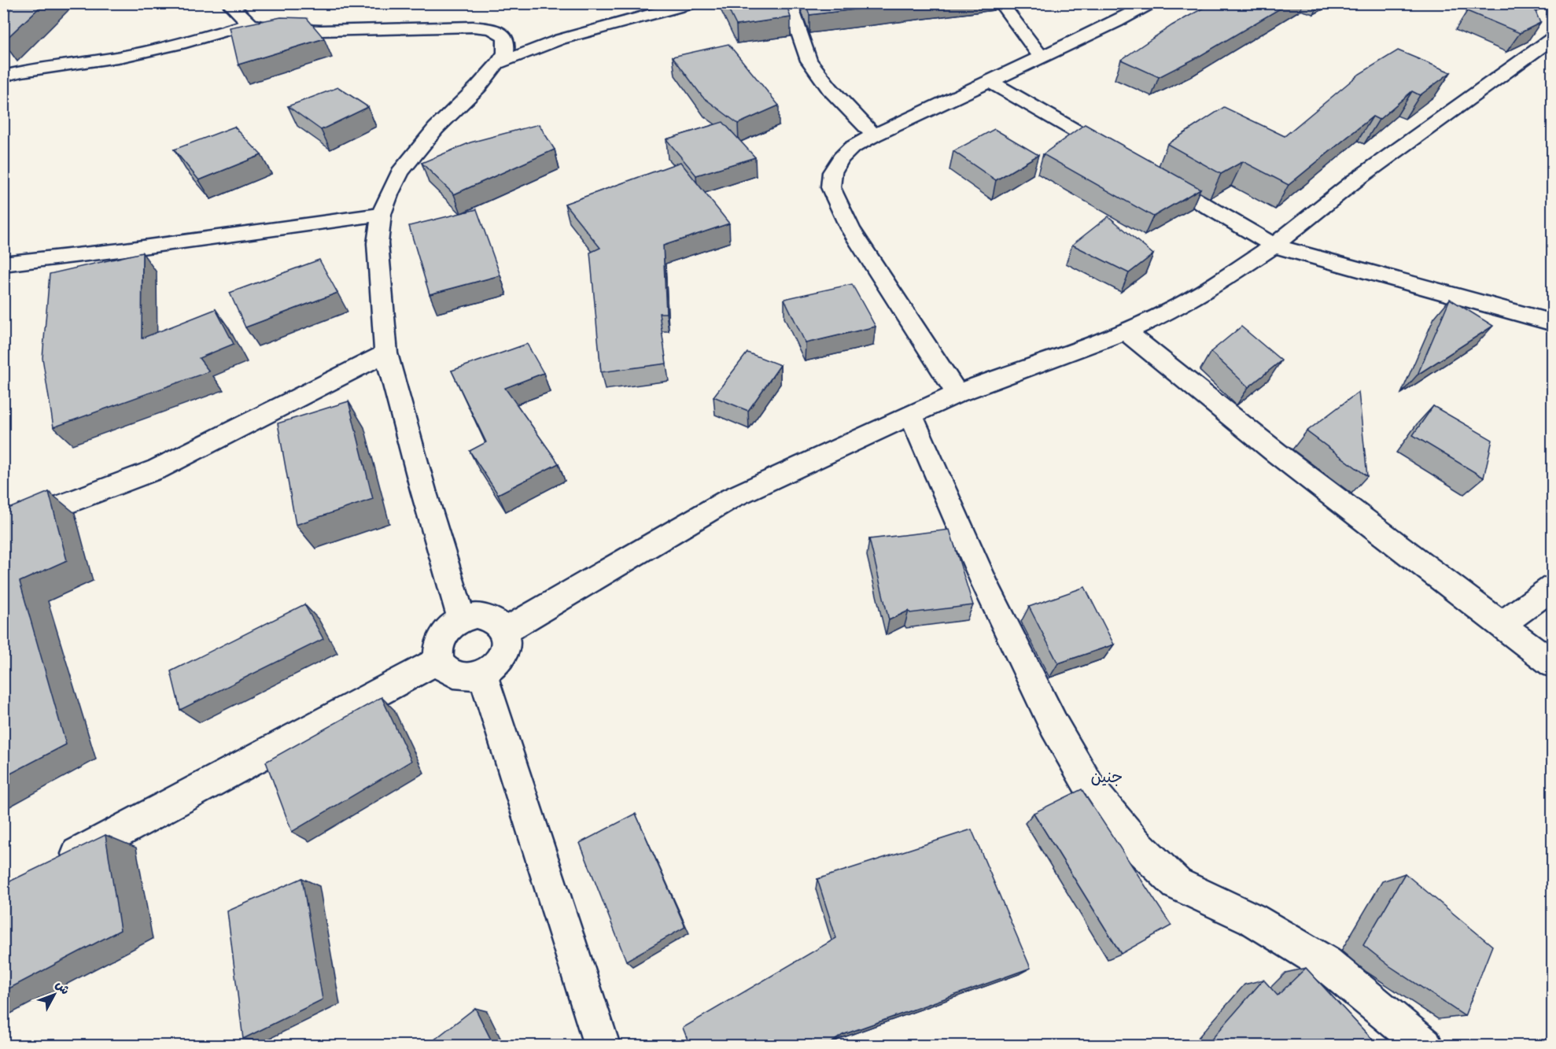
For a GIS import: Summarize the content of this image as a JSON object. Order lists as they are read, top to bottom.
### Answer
{
  "districts": ["جنين"],
  "north": "top right"
}
